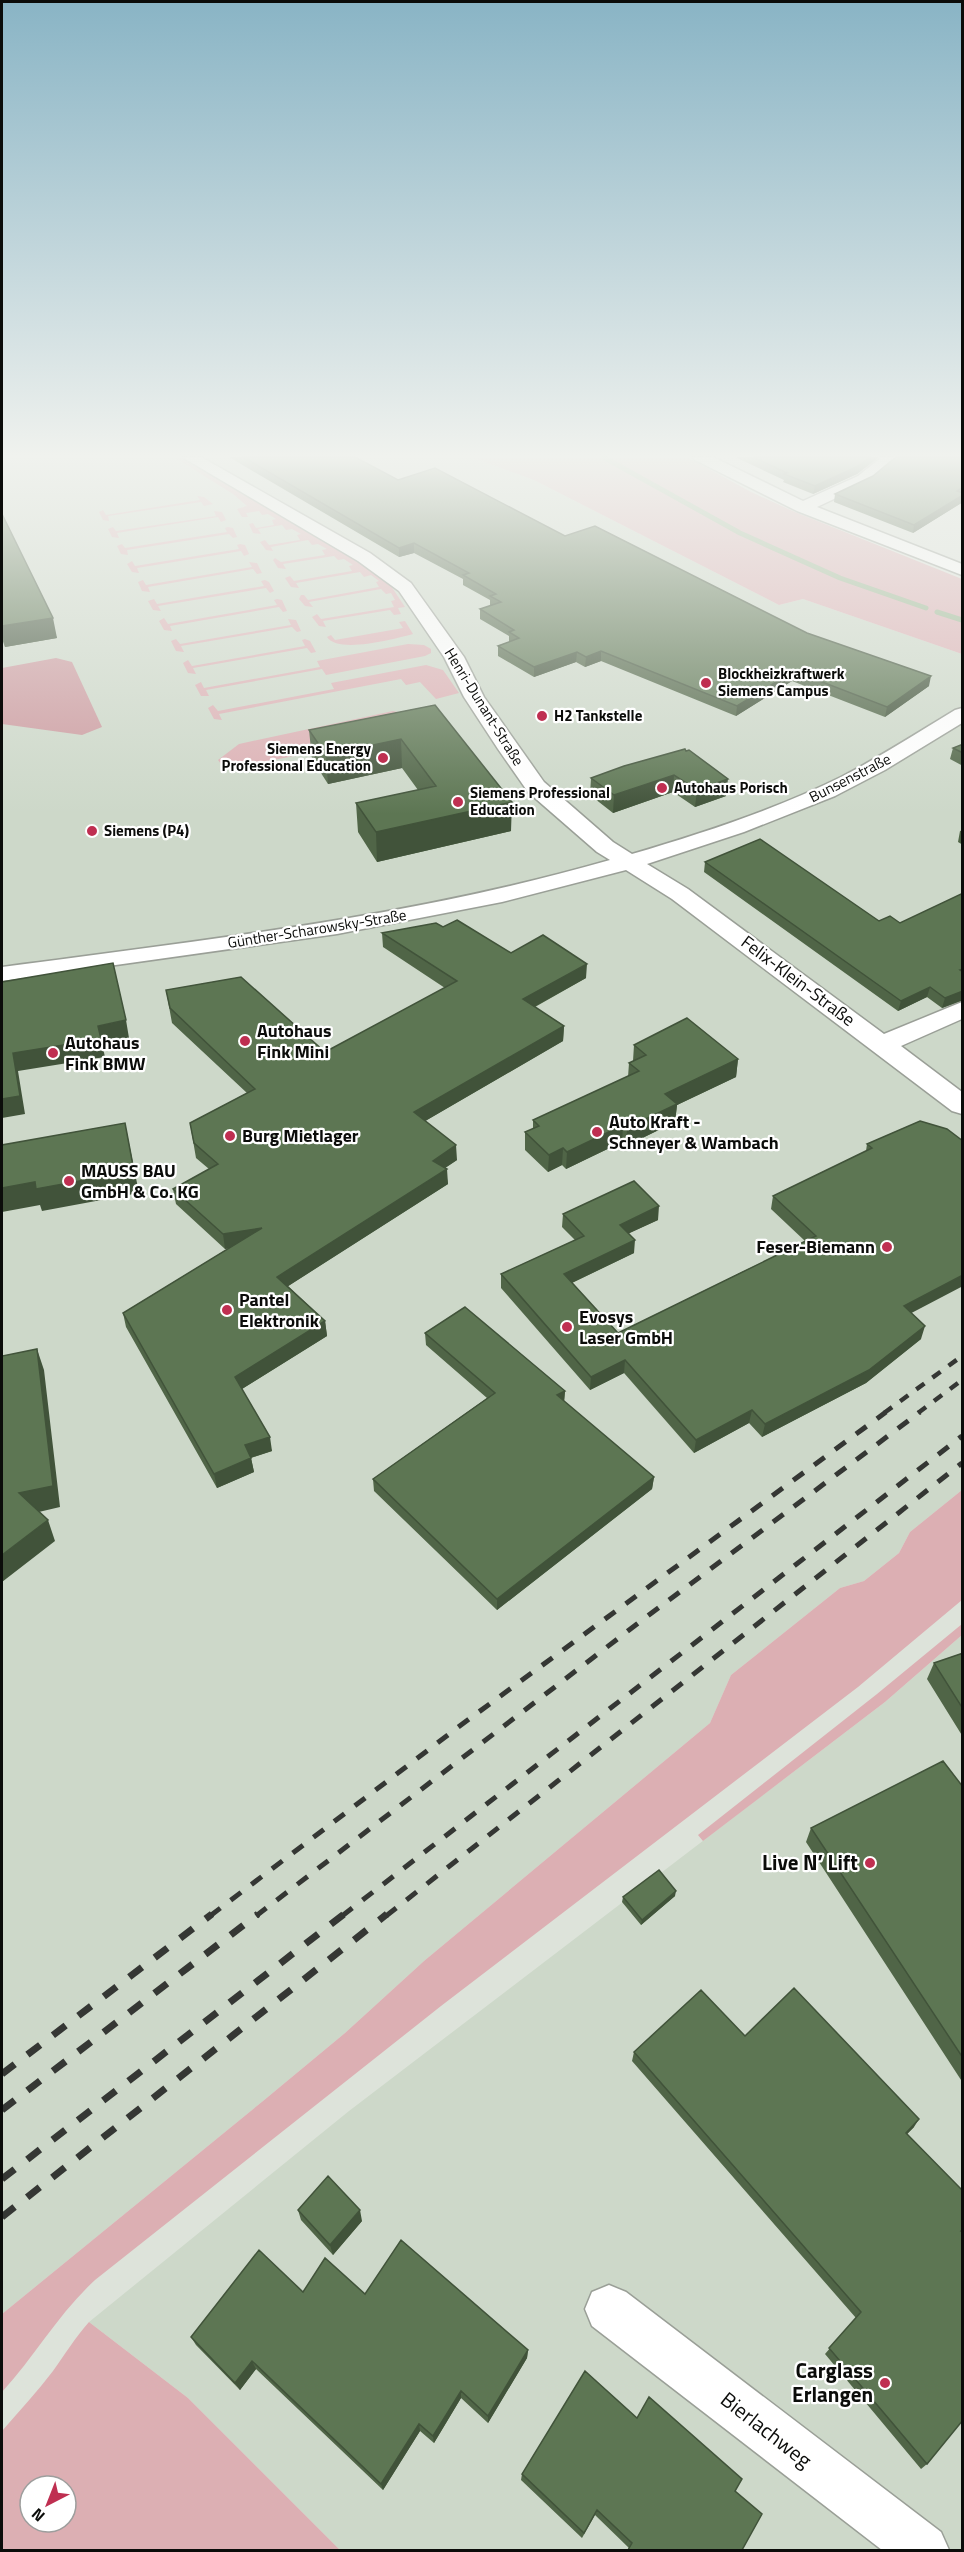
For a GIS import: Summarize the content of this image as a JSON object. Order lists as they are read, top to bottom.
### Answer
{
  "streets": {
    "street": [
      "Henri-Dunant-Straße",
      "Bunsenstraße",
      "Günther-Scharowsky-Straße",
      "Felix-Klein-Straße",
      "Bierlachweg"
    ]
  },
  "crossings": [
    ["Henri-Dunant-Straße", "Bunsenstraße"],
    ["Henri-Dunant-Straße", "Günther-Scharowsky-Straße"],
    ["Henri-Dunant-Straße", "Felix-Klein-Straße"],
    ["Bunsenstraße", "Günther-Scharowsky-Straße"],
    ["Bunsenstraße", "Felix-Klein-Straße"],
    ["Günther-Scharowsky-Straße", "Felix-Klein-Straße"]
  ],
  "places": [
    "Blockheizkraftwerk Siemens Campus",
    "H2 Tankstelle",
    "Siemens Energy Professional Education",
    "Autohaus Porisch",
    "Siemens Professional Education",
    "Siemens (P4)",
    "Autohaus Fink Mini",
    "Autohaus Fink BMW",
    "Auto Kraft - Schneyer & Wambach",
    "Burg Mietlager",
    "MAUSS BAU GmbH & Co. KG",
    "Feser-Biemann",
    "Pantel Elektronik",
    "Evosys Laser GmbH",
    "Live N’ Lift",
    "Carglass Erlangen"
  ],
  "north": "bottom left"
}
